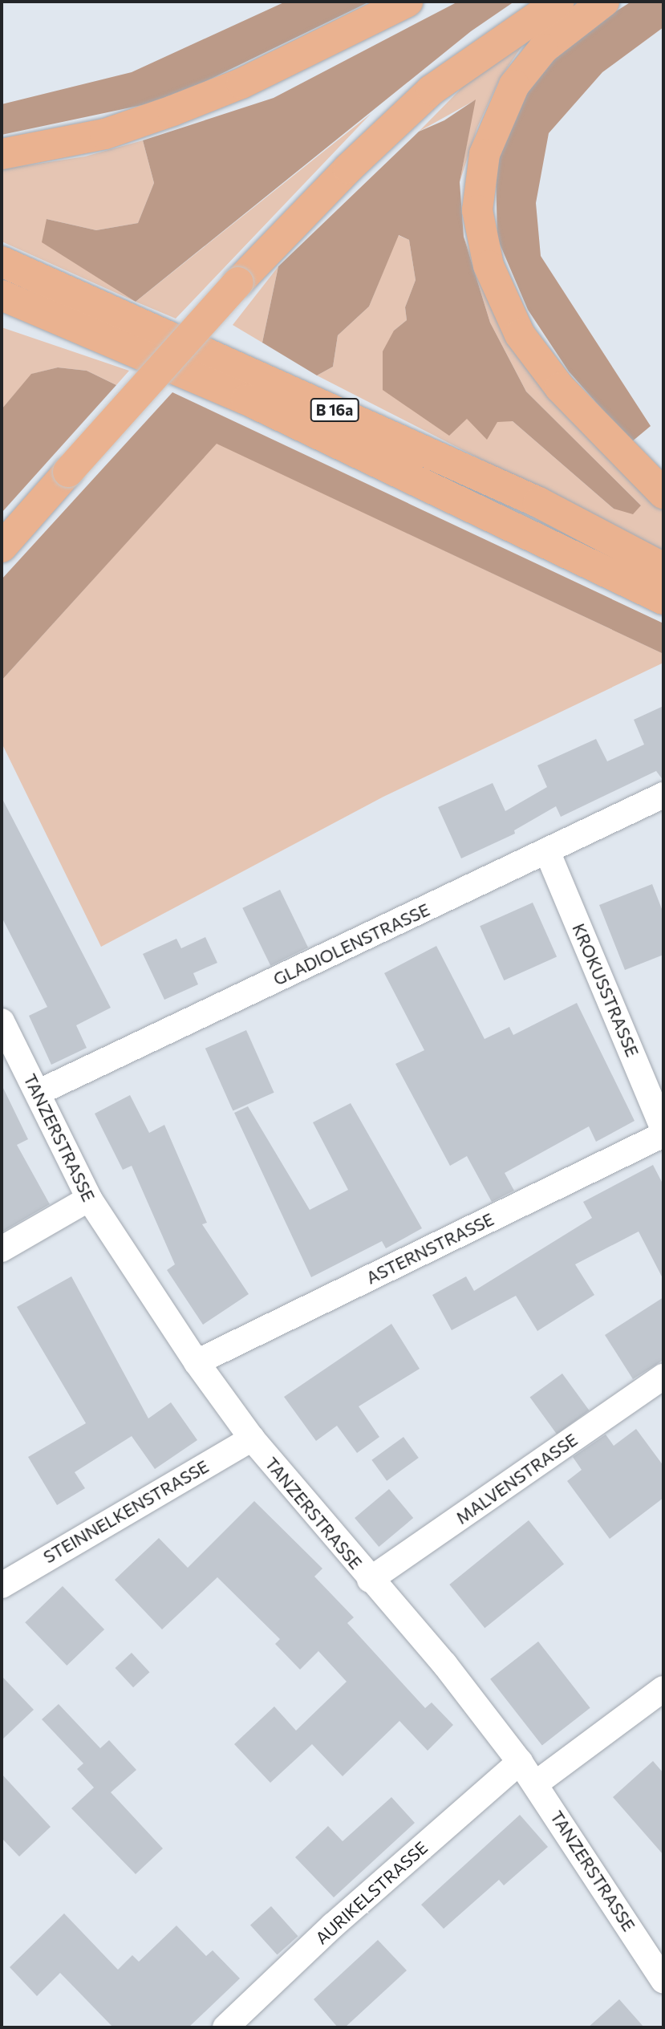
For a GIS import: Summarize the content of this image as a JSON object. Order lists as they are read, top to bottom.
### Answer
{
  "streets": {
    "highway": ["B 16a"],
    "street": [
      "GLADIOLENSTRASSE",
      "KROKUSSTRASSE",
      "TANZERSTRASSE",
      "ASTERNSTRASSE",
      "MALVENSTRASSE",
      "STEINNELKENSTRASSE",
      "AURIKELSTRASSE"
    ]
  },
  "crossings": [
    ["GLADIOLENSTRASSE", "KROKUSSTRASSE"],
    ["GLADIOLENSTRASSE", "TANZERSTRASSE"],
    ["TANZERSTRASSE", "ASTERNSTRASSE"],
    ["TANZERSTRASSE", "MALVENSTRASSE"],
    ["TANZERSTRASSE", "STEINNELKENSTRASSE"],
    ["TANZERSTRASSE", "AURIKELSTRASSE"]
  ]
}
